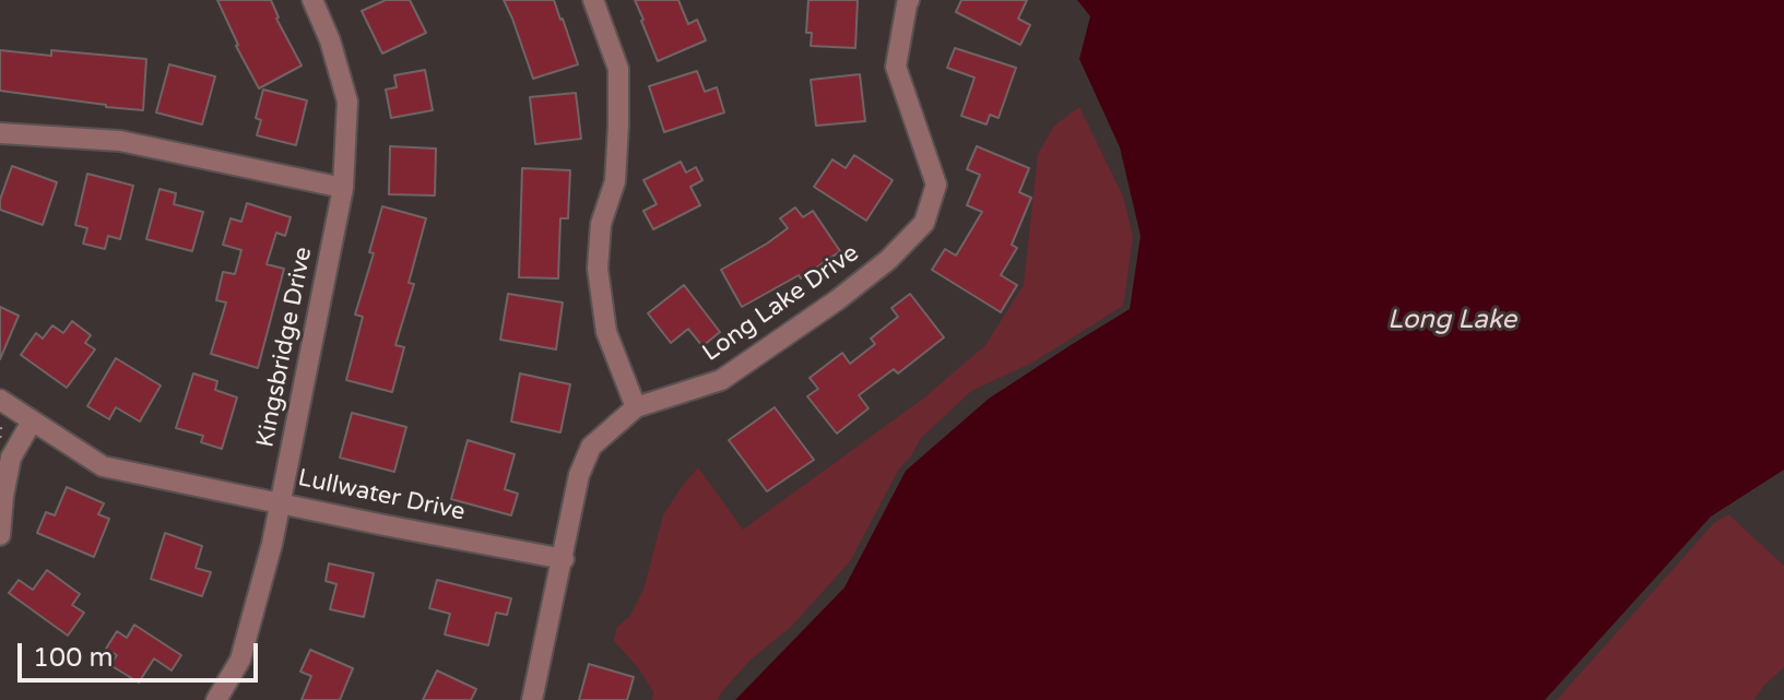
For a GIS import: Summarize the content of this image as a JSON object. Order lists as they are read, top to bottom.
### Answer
{
  "streets": {
    "street": ["Long Lake Drive", "Kingsbridge Drive", "Lullwater Drive"]
  },
  "crossings": [
    ["Long Lake Drive", "Lullwater Drive"],
    ["Kingsbridge Drive", "Lullwater Drive"]
  ],
  "water": ["Long Lake"],
  "scale_bar": "100 m"
}
